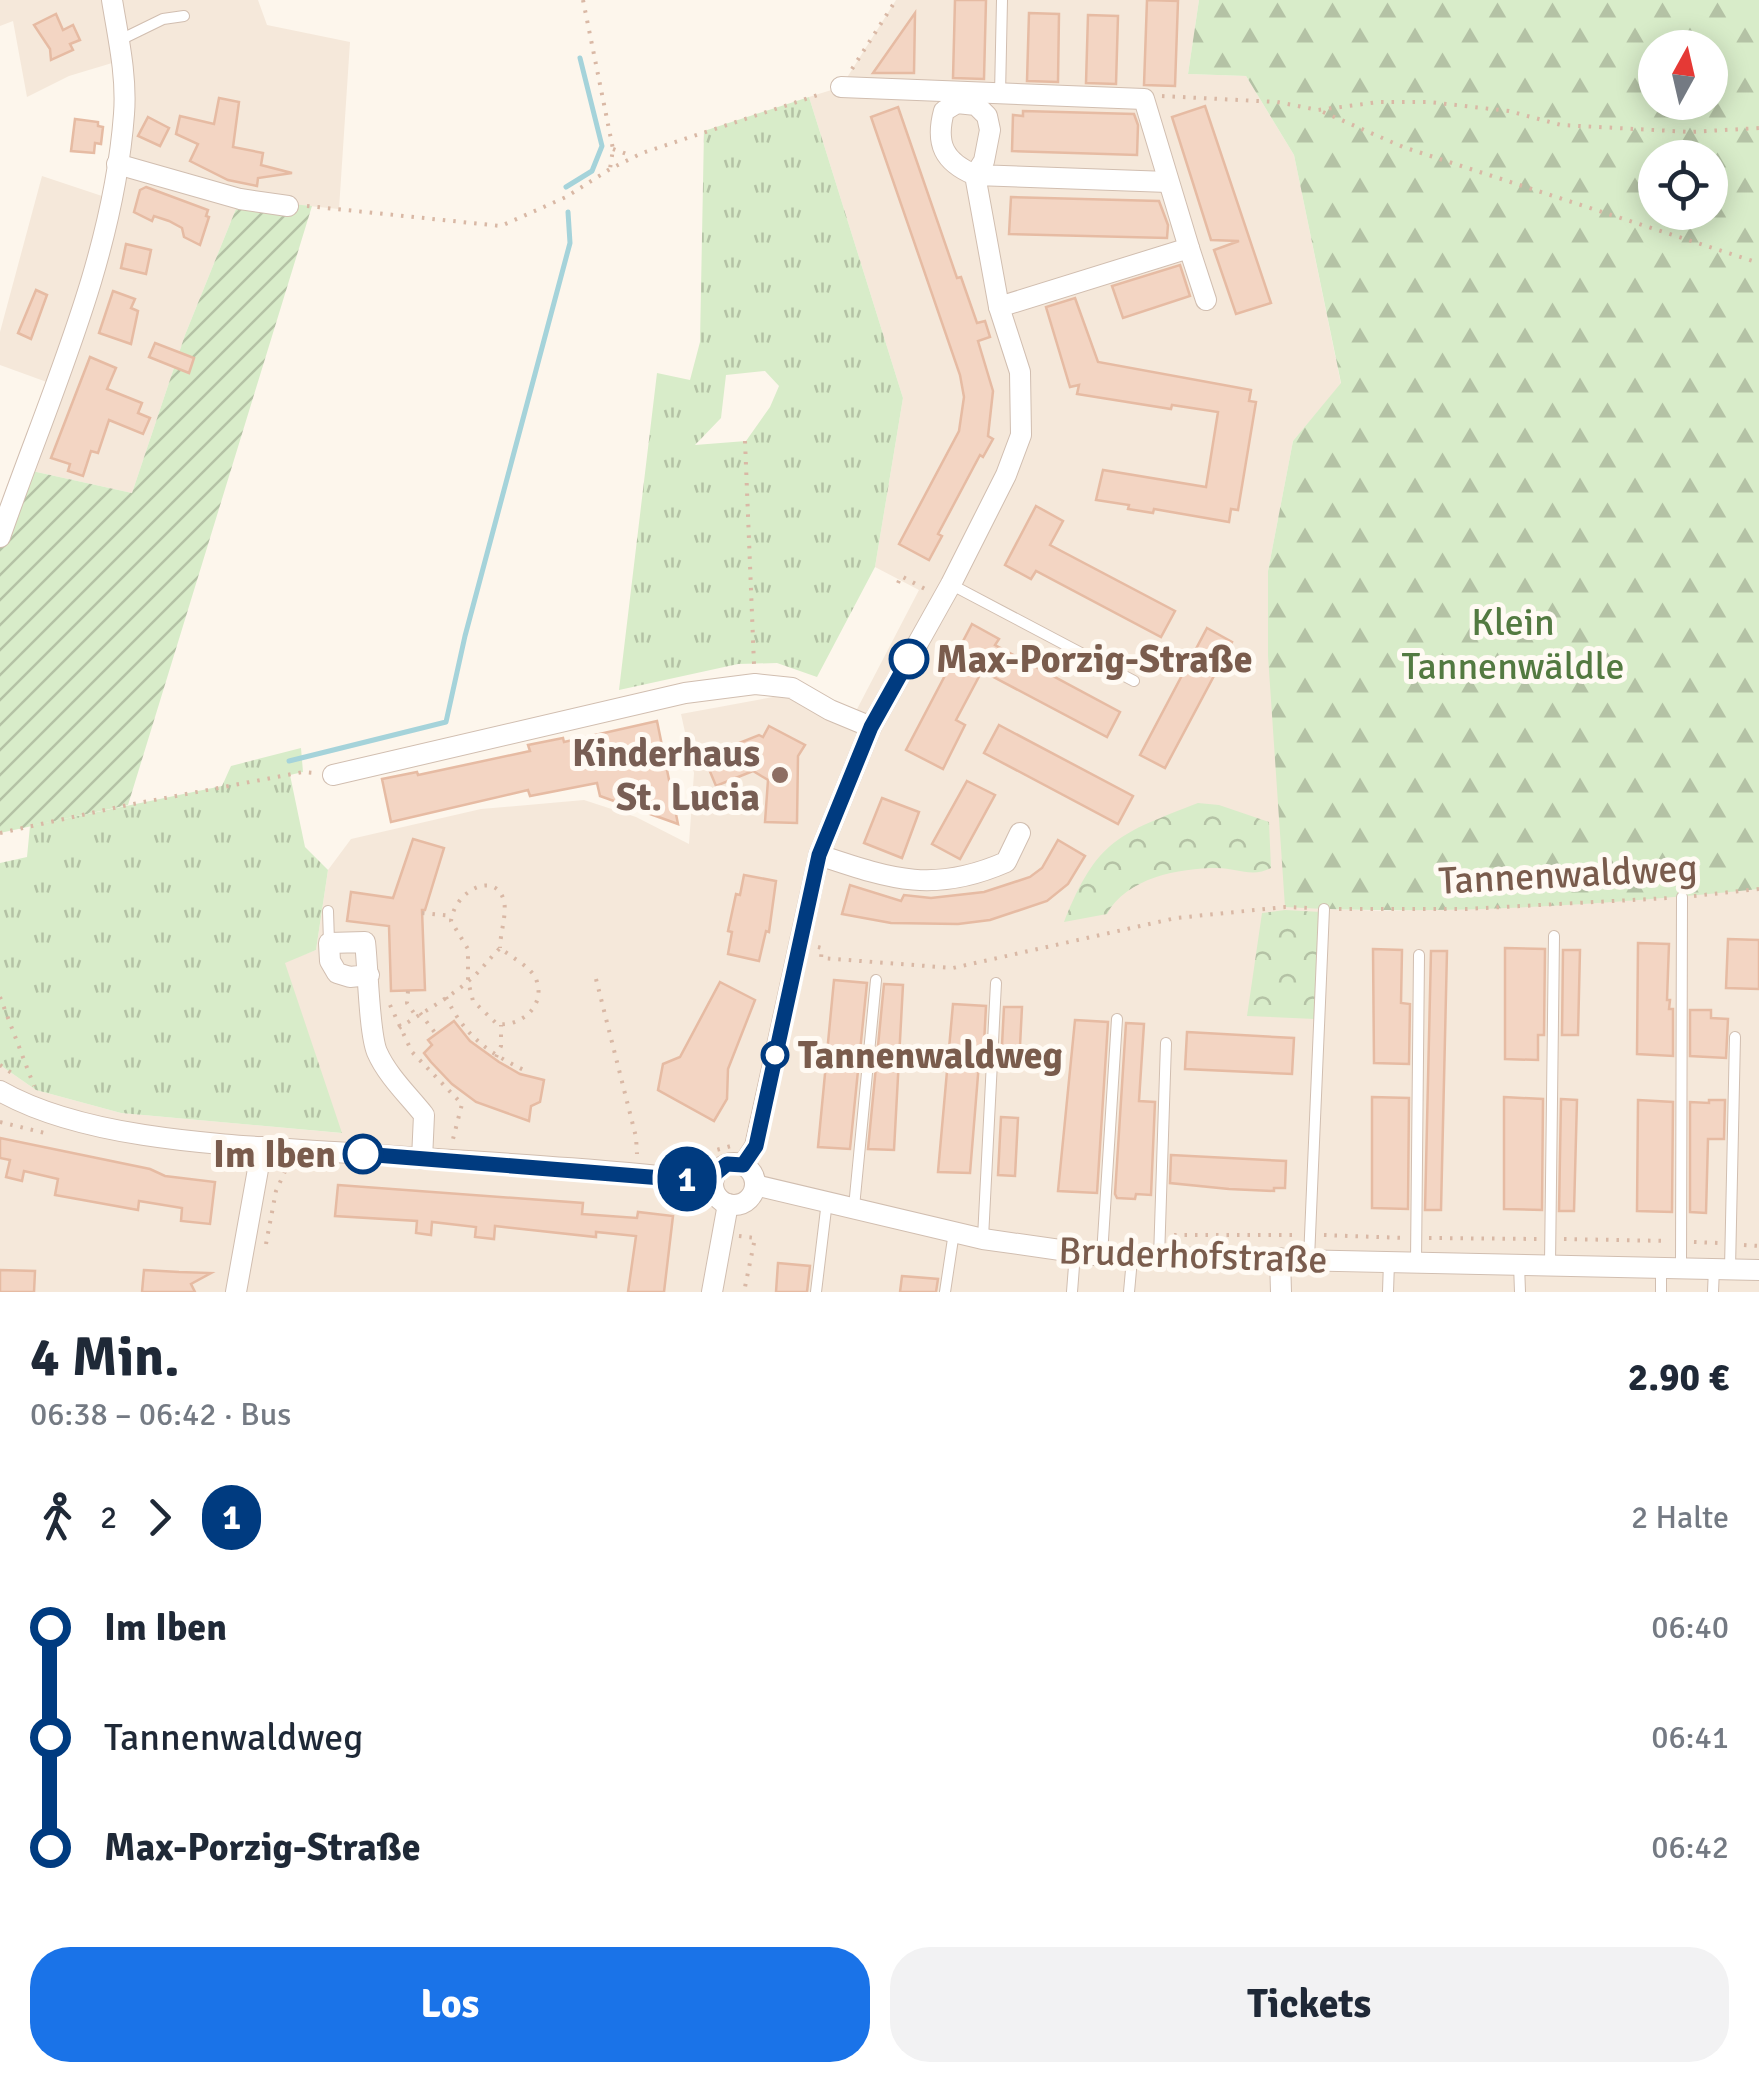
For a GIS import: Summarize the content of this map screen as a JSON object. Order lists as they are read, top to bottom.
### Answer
{
  "streets": {
    "street": ["Bruderhofstraße"],
    "path": ["Tannenwaldweg"]
  },
  "parks": ["Klein Tannenwäldle"],
  "places": [
    "Max-Porzig-Straße",
    "Kinderhaus St. Lucia",
    "Tannenwaldweg",
    "Im Iben"
  ],
  "lines": ["bus line 1"],
  "north": "top",
  "page": {
    "on_map": "1",
    "heading": ["4 Min.", "06:38 – 06:42 · Bus", "2.90 €"],
    "legs": ["2", "1", "2 Halte"],
    "list": [
      {
        "name": "Im Iben",
        "value": "06:40"
      },
      {
        "name": "Tannenwaldweg",
        "value": "06:41"
      },
      {
        "name": "Max-Porzig-Straße",
        "value": "06:42"
      }
    ],
    "buttons": ["Los", "Tickets"]
  }
}
